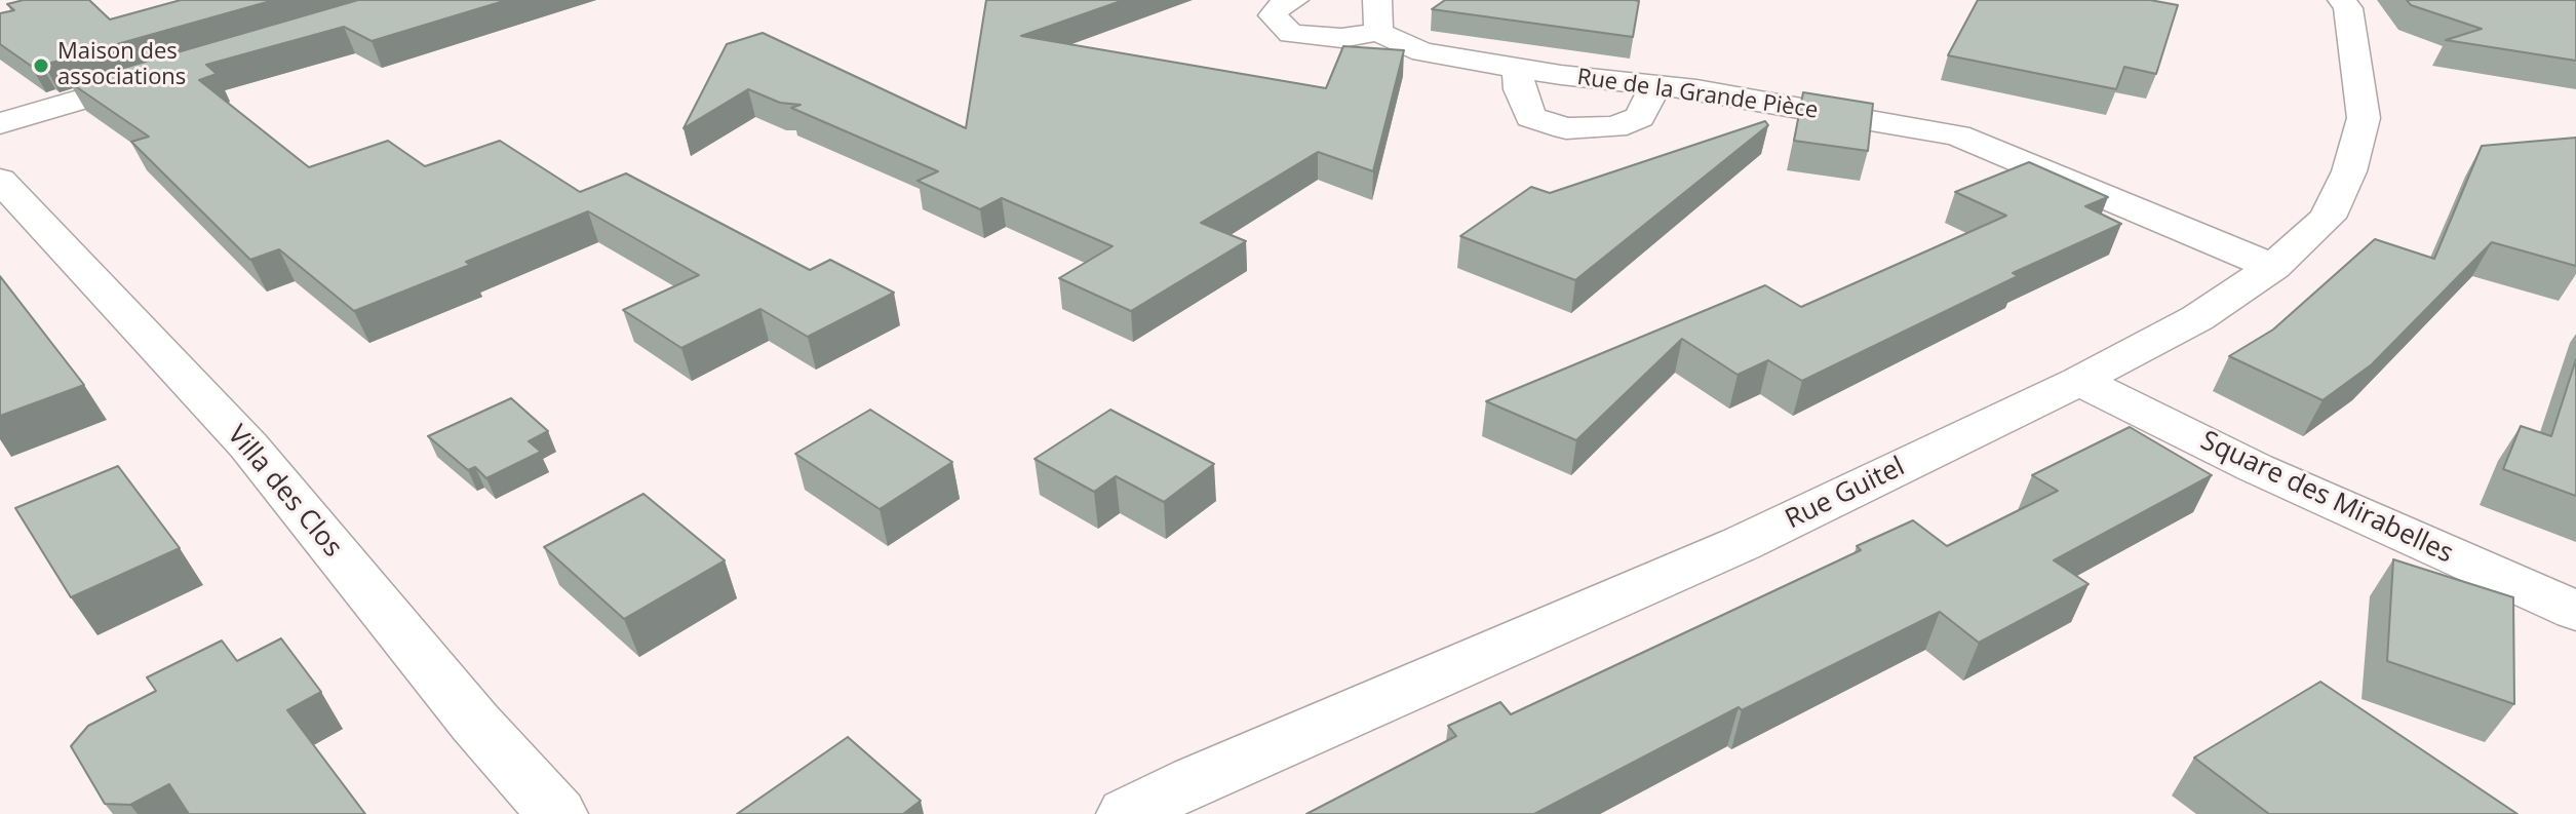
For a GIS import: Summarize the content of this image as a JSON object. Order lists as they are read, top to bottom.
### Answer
{
  "streets": {
    "street": [
      "Rue de la Grande Pièce",
      "Villa des Clos",
      "Rue Guitel",
      "Square des Mirabelles"
    ]
  },
  "crossings": [
    ["Rue de la Grande Pièce", "Rue Guitel"],
    ["Rue Guitel", "Square des Mirabelles"]
  ],
  "places": ["Maison des associations"]
}
